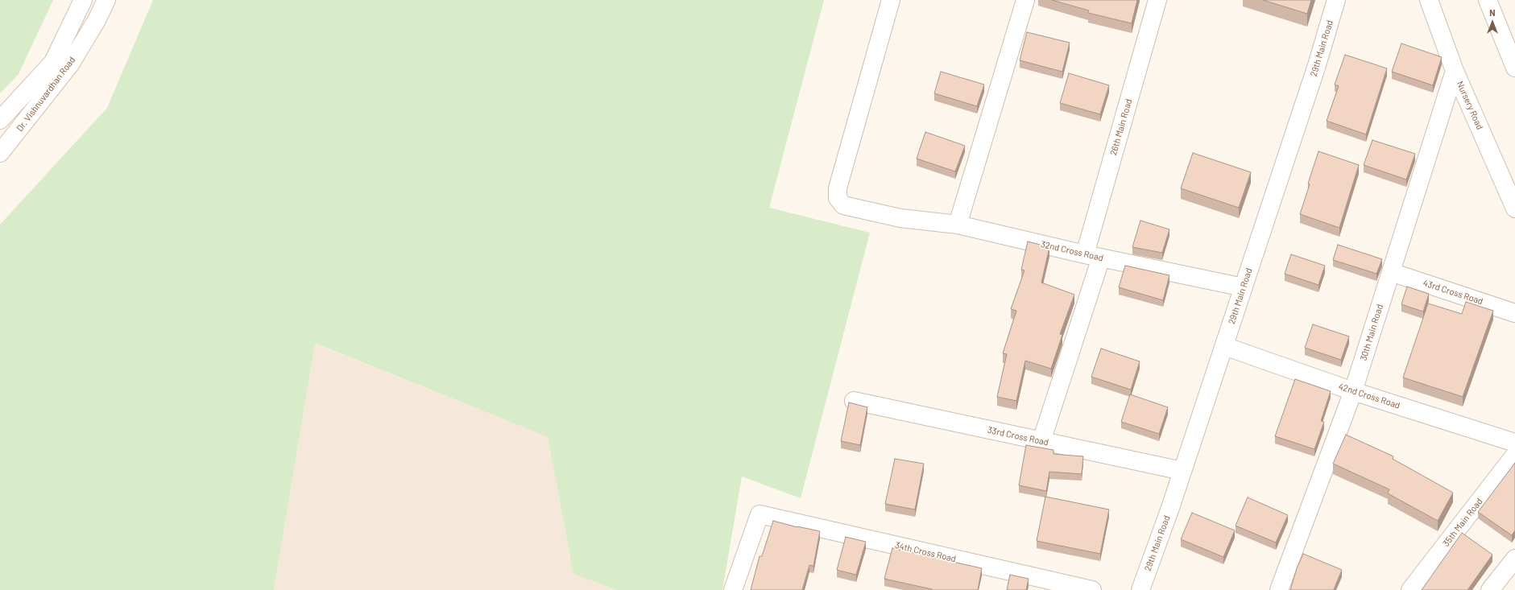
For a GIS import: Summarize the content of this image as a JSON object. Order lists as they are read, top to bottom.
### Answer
{
  "streets": {
    "street": [
      "29th Main Road",
      "Dr. Vishnuvardhan Road",
      "Nursery Road",
      "26th Main Road",
      "32nd Cross Road",
      "43rd Cross Road",
      "30th Main Road",
      "42nd Cross Road",
      "33rd Cross Road",
      "35th Main Road",
      "34th Cross Road"
    ]
  },
  "crossings": [
    ["29th Main Road", "32nd Cross Road"],
    ["29th Main Road", "42nd Cross Road"],
    ["29th Main Road", "33rd Cross Road"],
    ["Nursery Road", "30th Main Road"],
    ["26th Main Road", "32nd Cross Road"],
    ["26th Main Road", "33rd Cross Road"],
    ["43rd Cross Road", "30th Main Road"],
    ["30th Main Road", "42nd Cross Road"]
  ],
  "north": "top"
}
